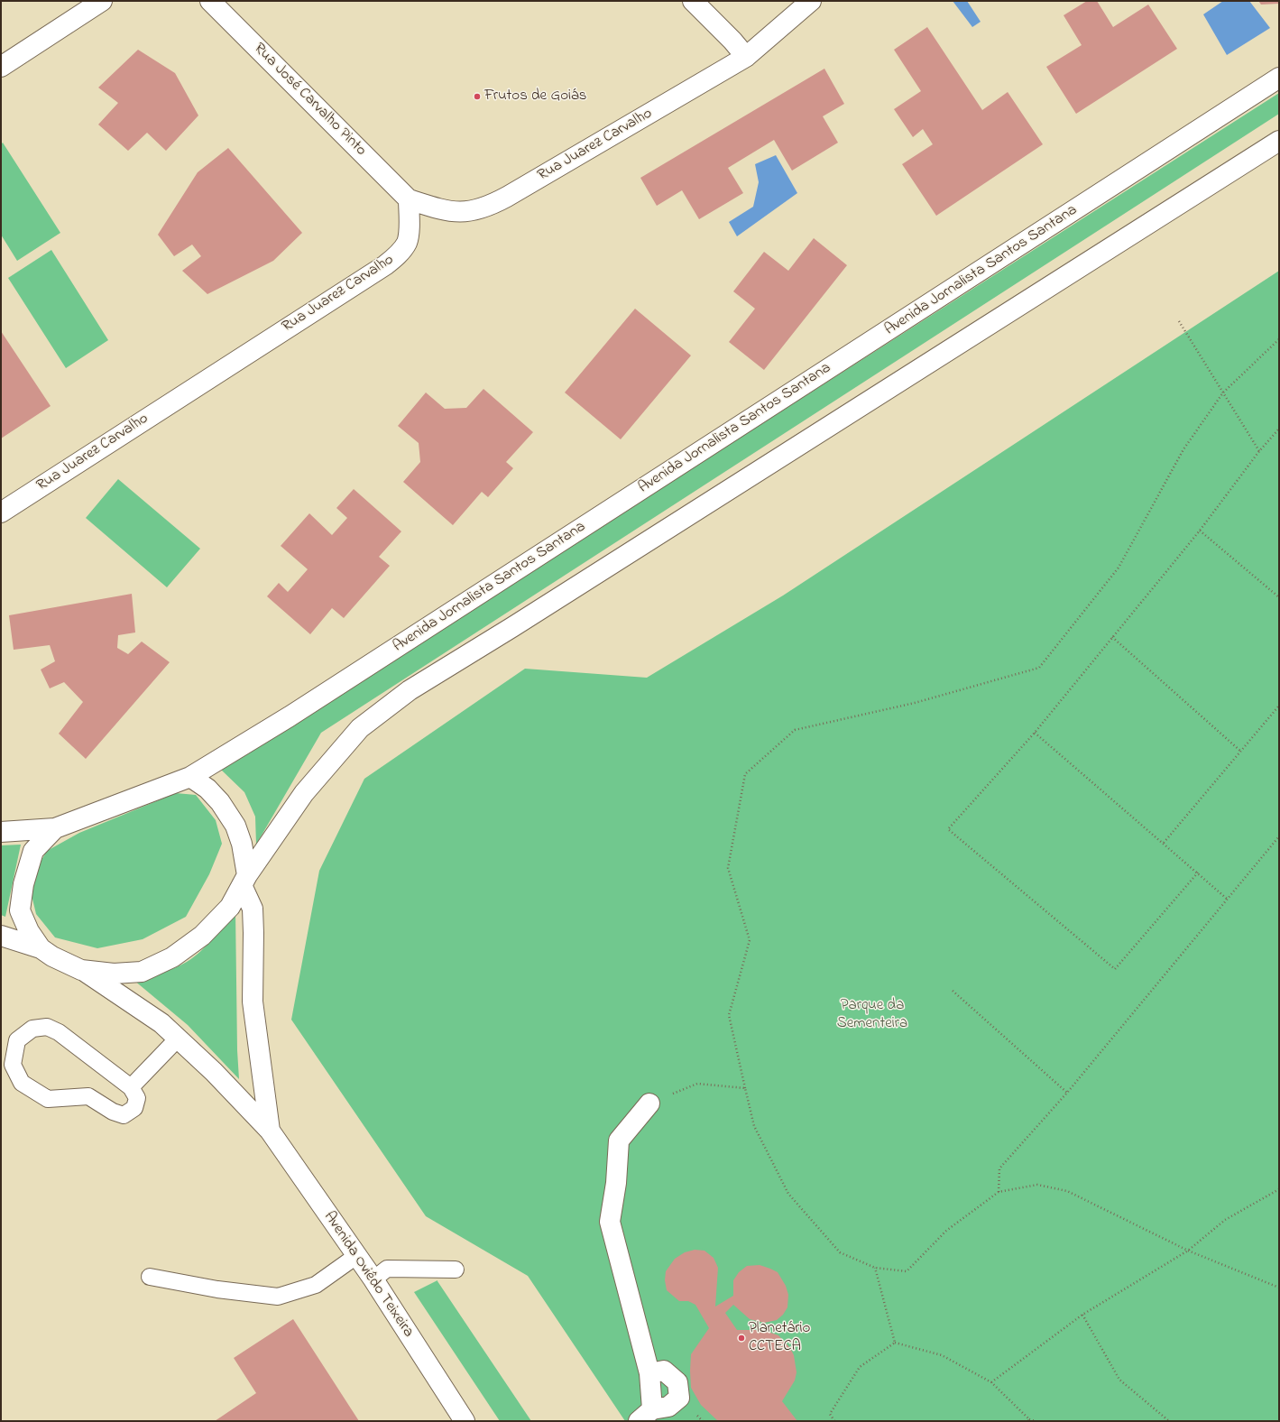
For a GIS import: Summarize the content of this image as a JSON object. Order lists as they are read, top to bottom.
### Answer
{
  "streets": {
    "main road": [
      "Rua José Carvalho Pinto",
      "Rua Juarez Carvalho",
      "Avenida Jornalista Santos Santana",
      "Avenida Oviêdo Teixeira"
    ]
  },
  "crossings": [
    ["Rua José Carvalho Pinto", "Rua Juarez Carvalho"],
    ["Avenida Jornalista Santos Santana", "Avenida Oviêdo Teixeira"]
  ],
  "parks": ["Parque da Sementeira"],
  "places": ["Frutos de Goiás", "Planetário CCTECA"]
}
